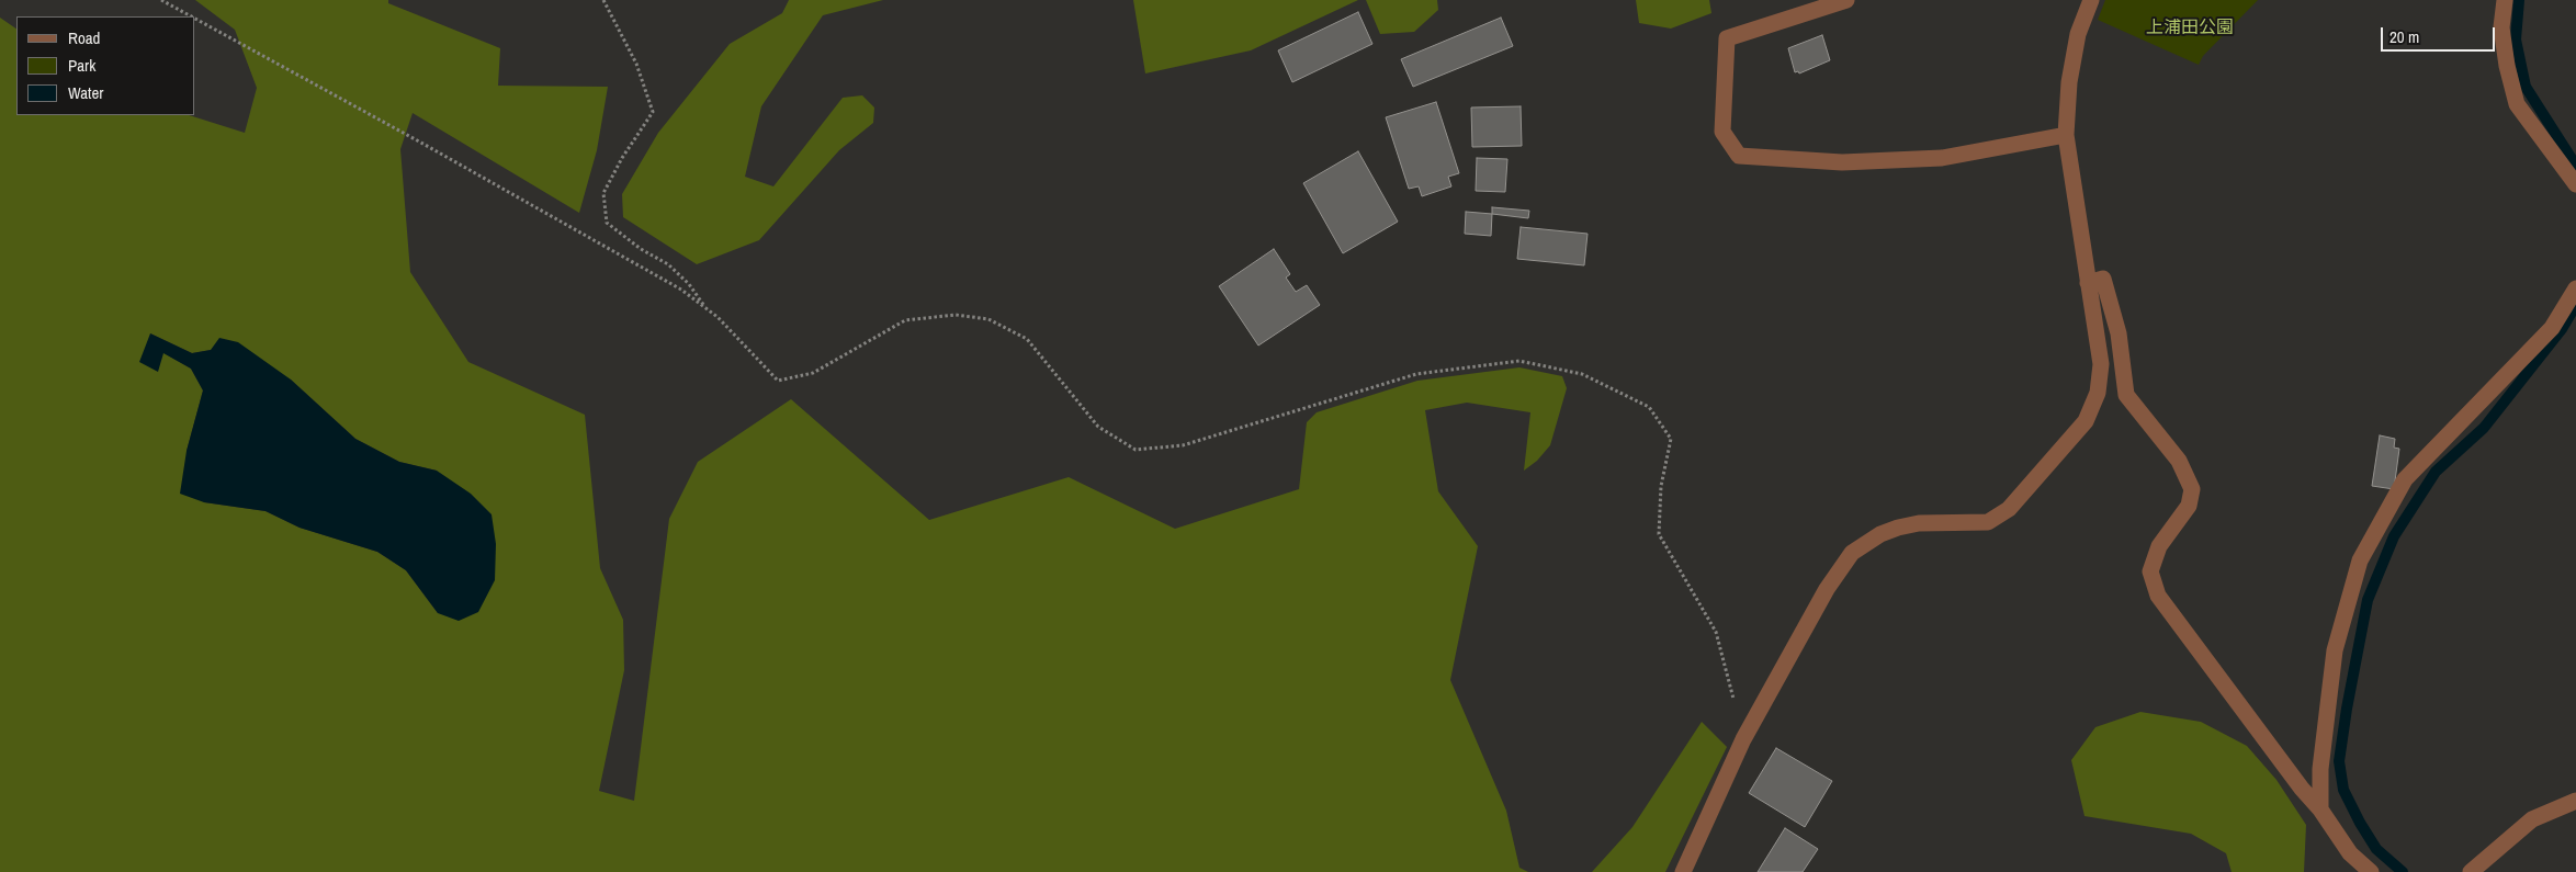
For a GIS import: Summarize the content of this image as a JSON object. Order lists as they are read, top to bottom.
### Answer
{
  "parks": ["上浦田公園"],
  "legend": ["Road", "Park", "Water"],
  "scale_bar": "20 m"
}
